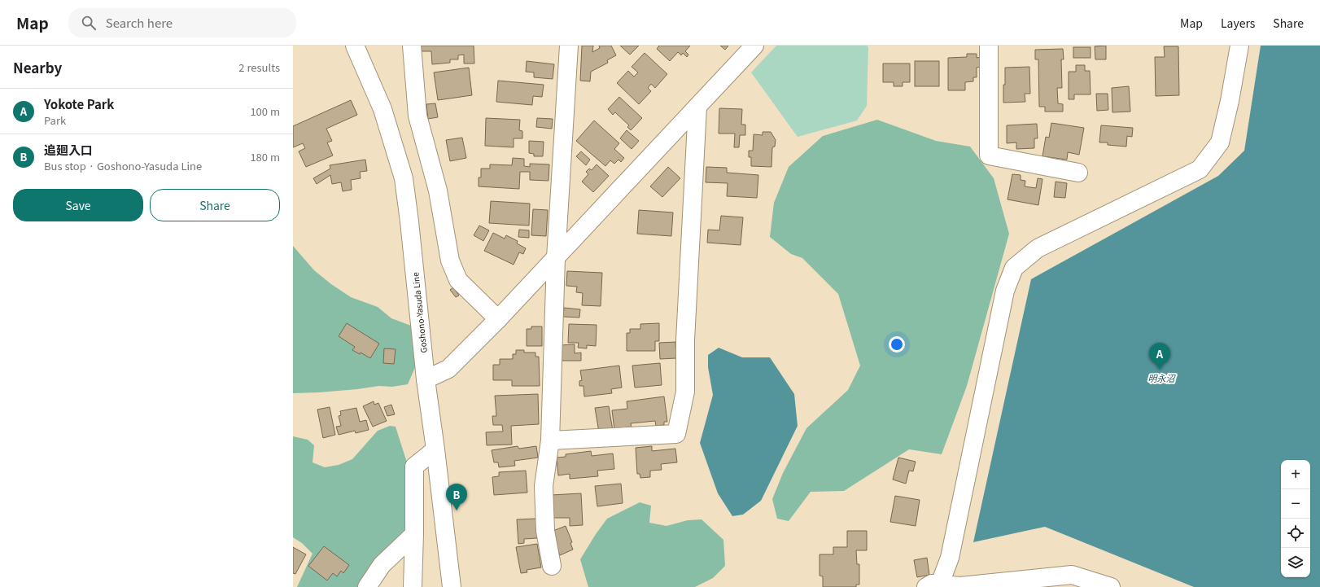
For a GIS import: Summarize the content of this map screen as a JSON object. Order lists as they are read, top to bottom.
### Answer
{
  "streets": {
    "street": ["Goshono-Yasuda Line"]
  },
  "water": ["明永沼"],
  "page": {
    "header": "Map",
    "search": "Search here",
    "nav": ["Map", "Layers", "Share"],
    "heading": ["Nearby", "2 results"],
    "list": [
      {
        "mark": "A",
        "name": "Yokote Park",
        "note": "Park",
        "value": "100 m"
      },
      {
        "mark": "B",
        "name": "追廻入口",
        "note": "Bus stop · Goshono-Yasuda Line",
        "value": "180 m"
      }
    ],
    "buttons": ["Save", "Share"],
    "pins": ["A", "B"],
    "map_buttons": ["+", "−"]
  }
}
